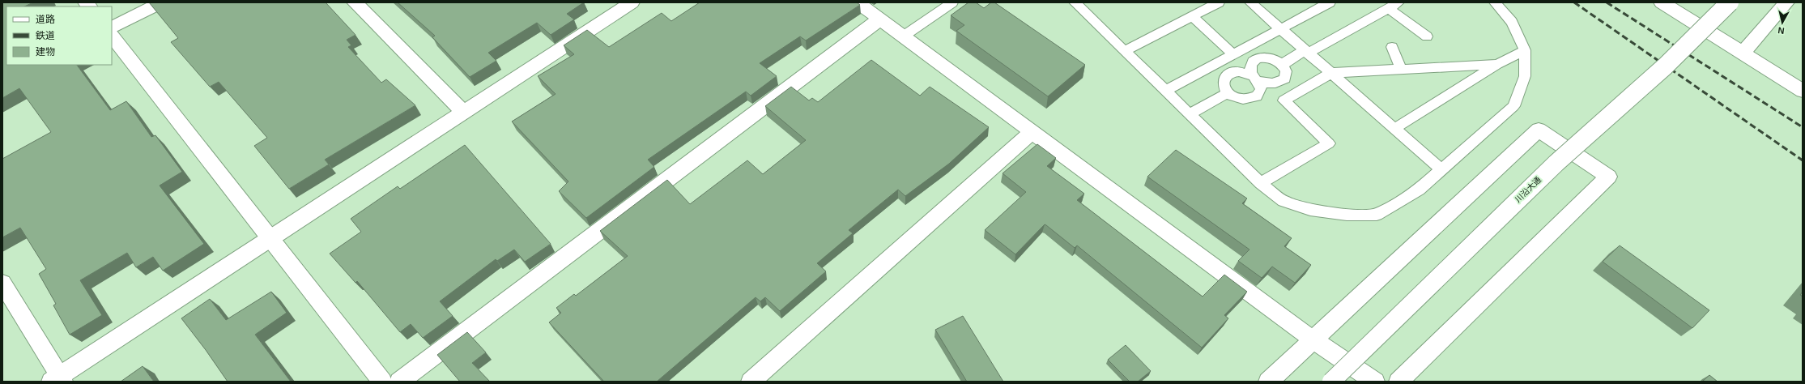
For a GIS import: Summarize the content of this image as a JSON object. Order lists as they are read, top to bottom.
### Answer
{
  "streets": {
    "street": ["川沿大通"]
  },
  "legend": ["道路", "鉄道", "建物"],
  "north": "bottom"
}
